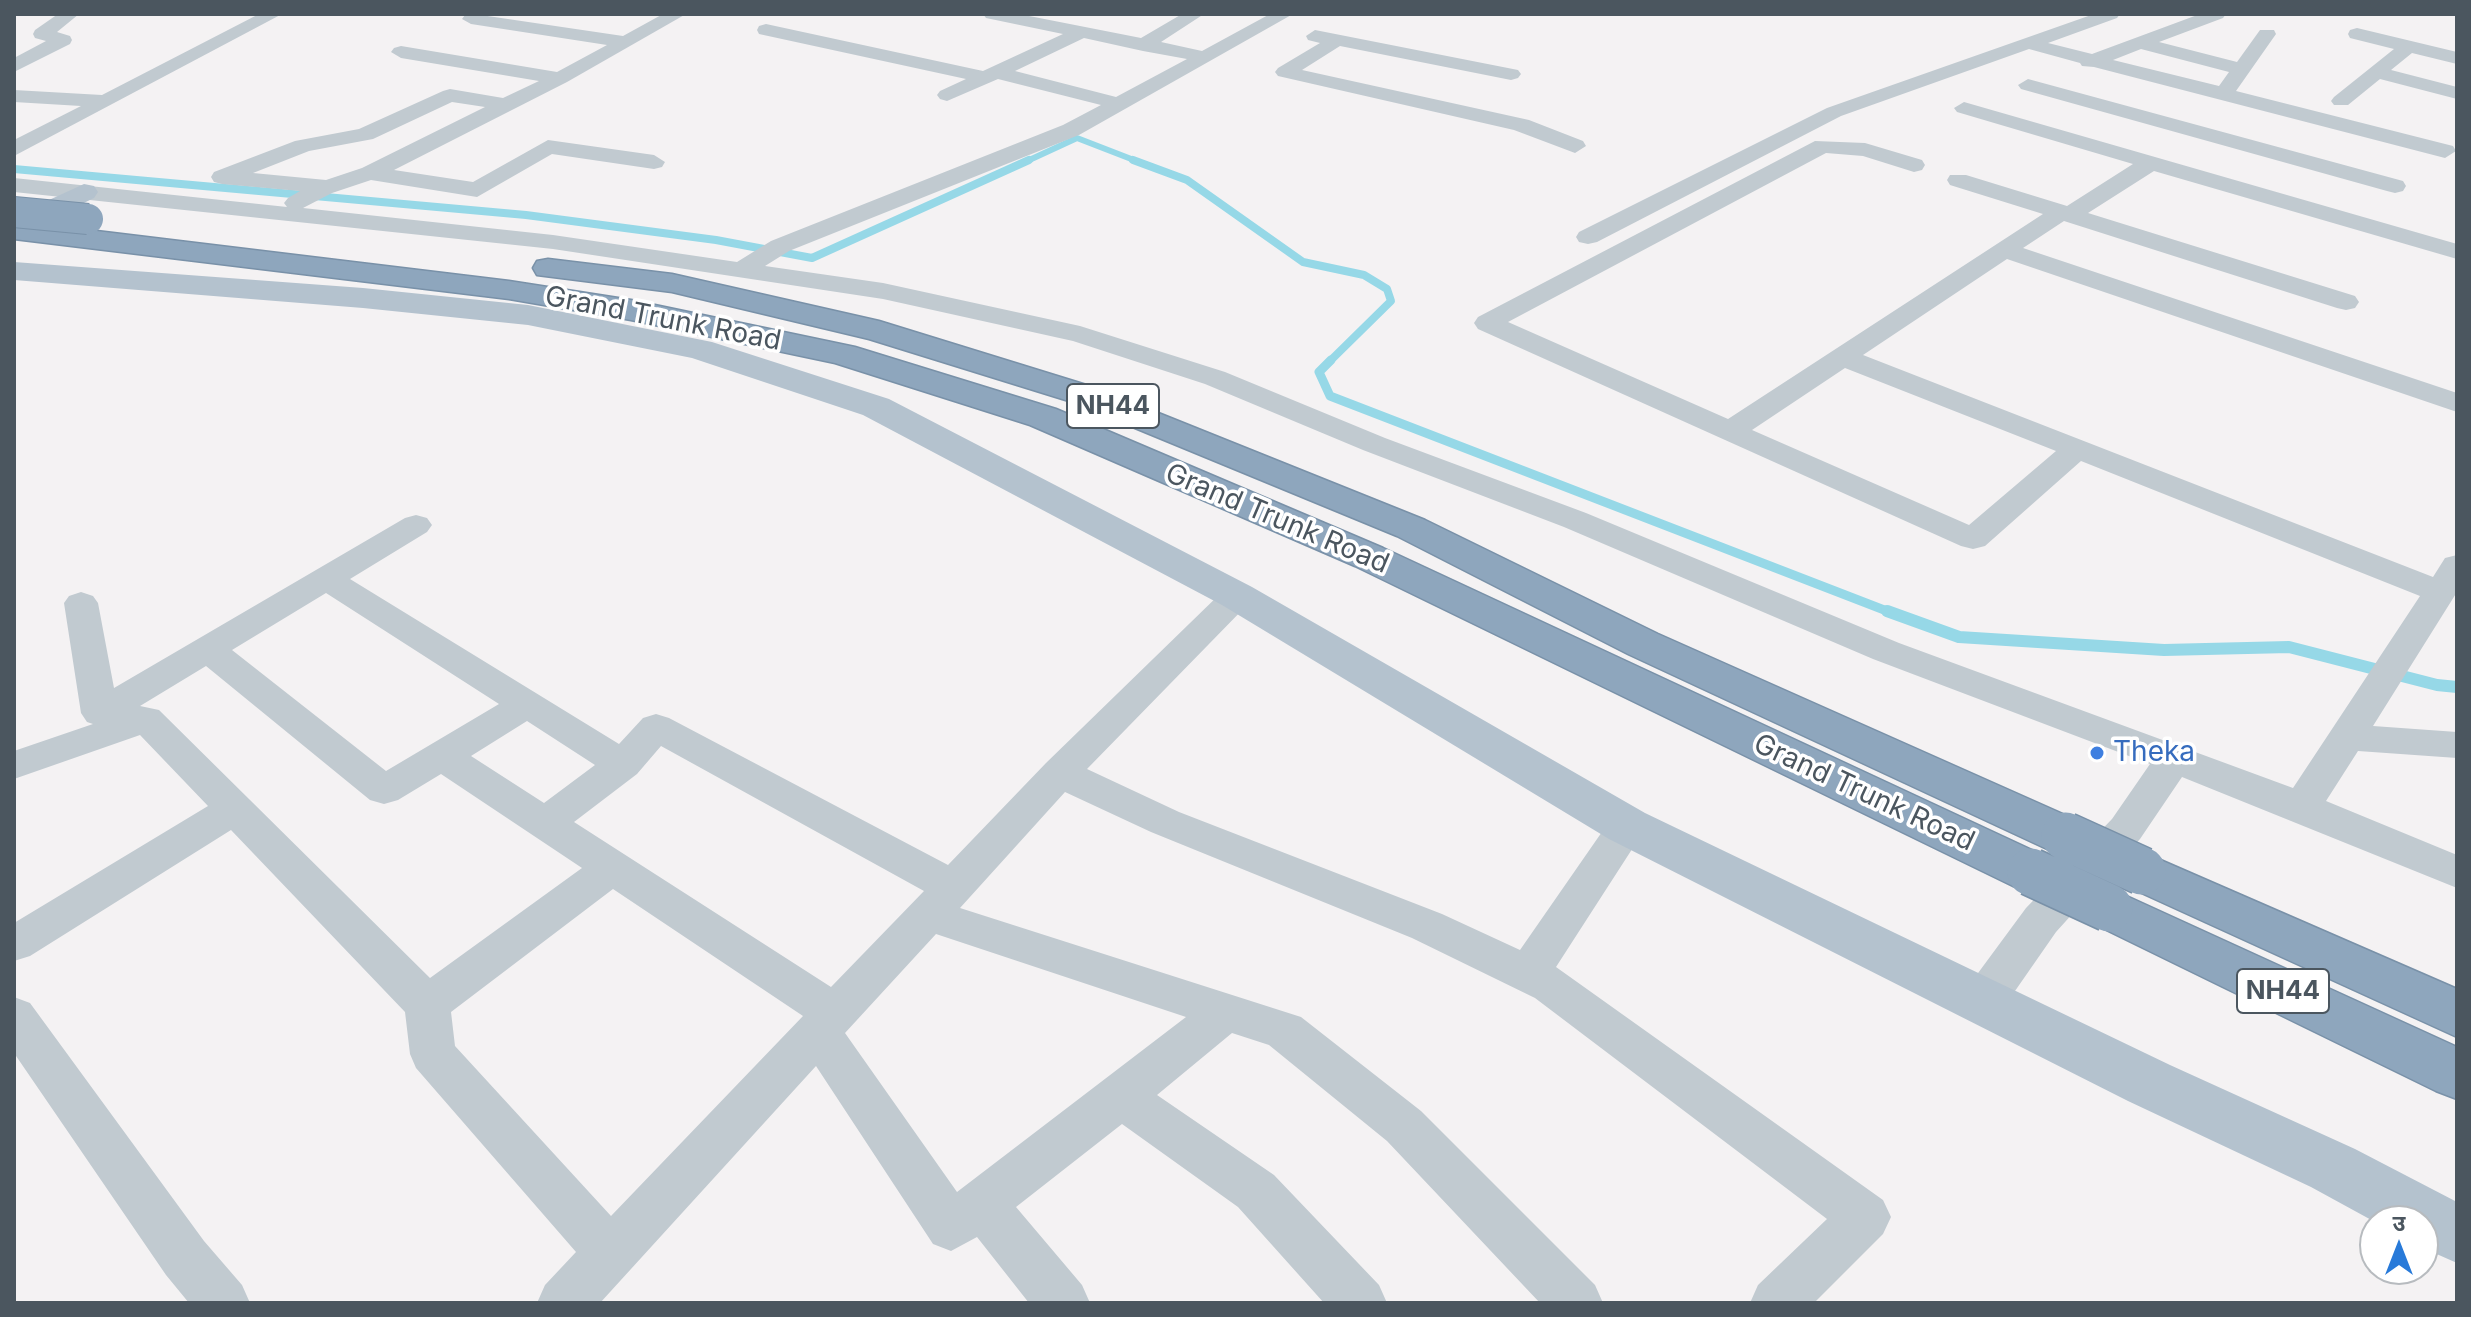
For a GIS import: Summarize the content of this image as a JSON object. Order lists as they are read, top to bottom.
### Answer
{
  "streets": {
    "highway": ["Grand Trunk Road", "NH44"]
  },
  "places": ["Theka"],
  "north": "top"
}
